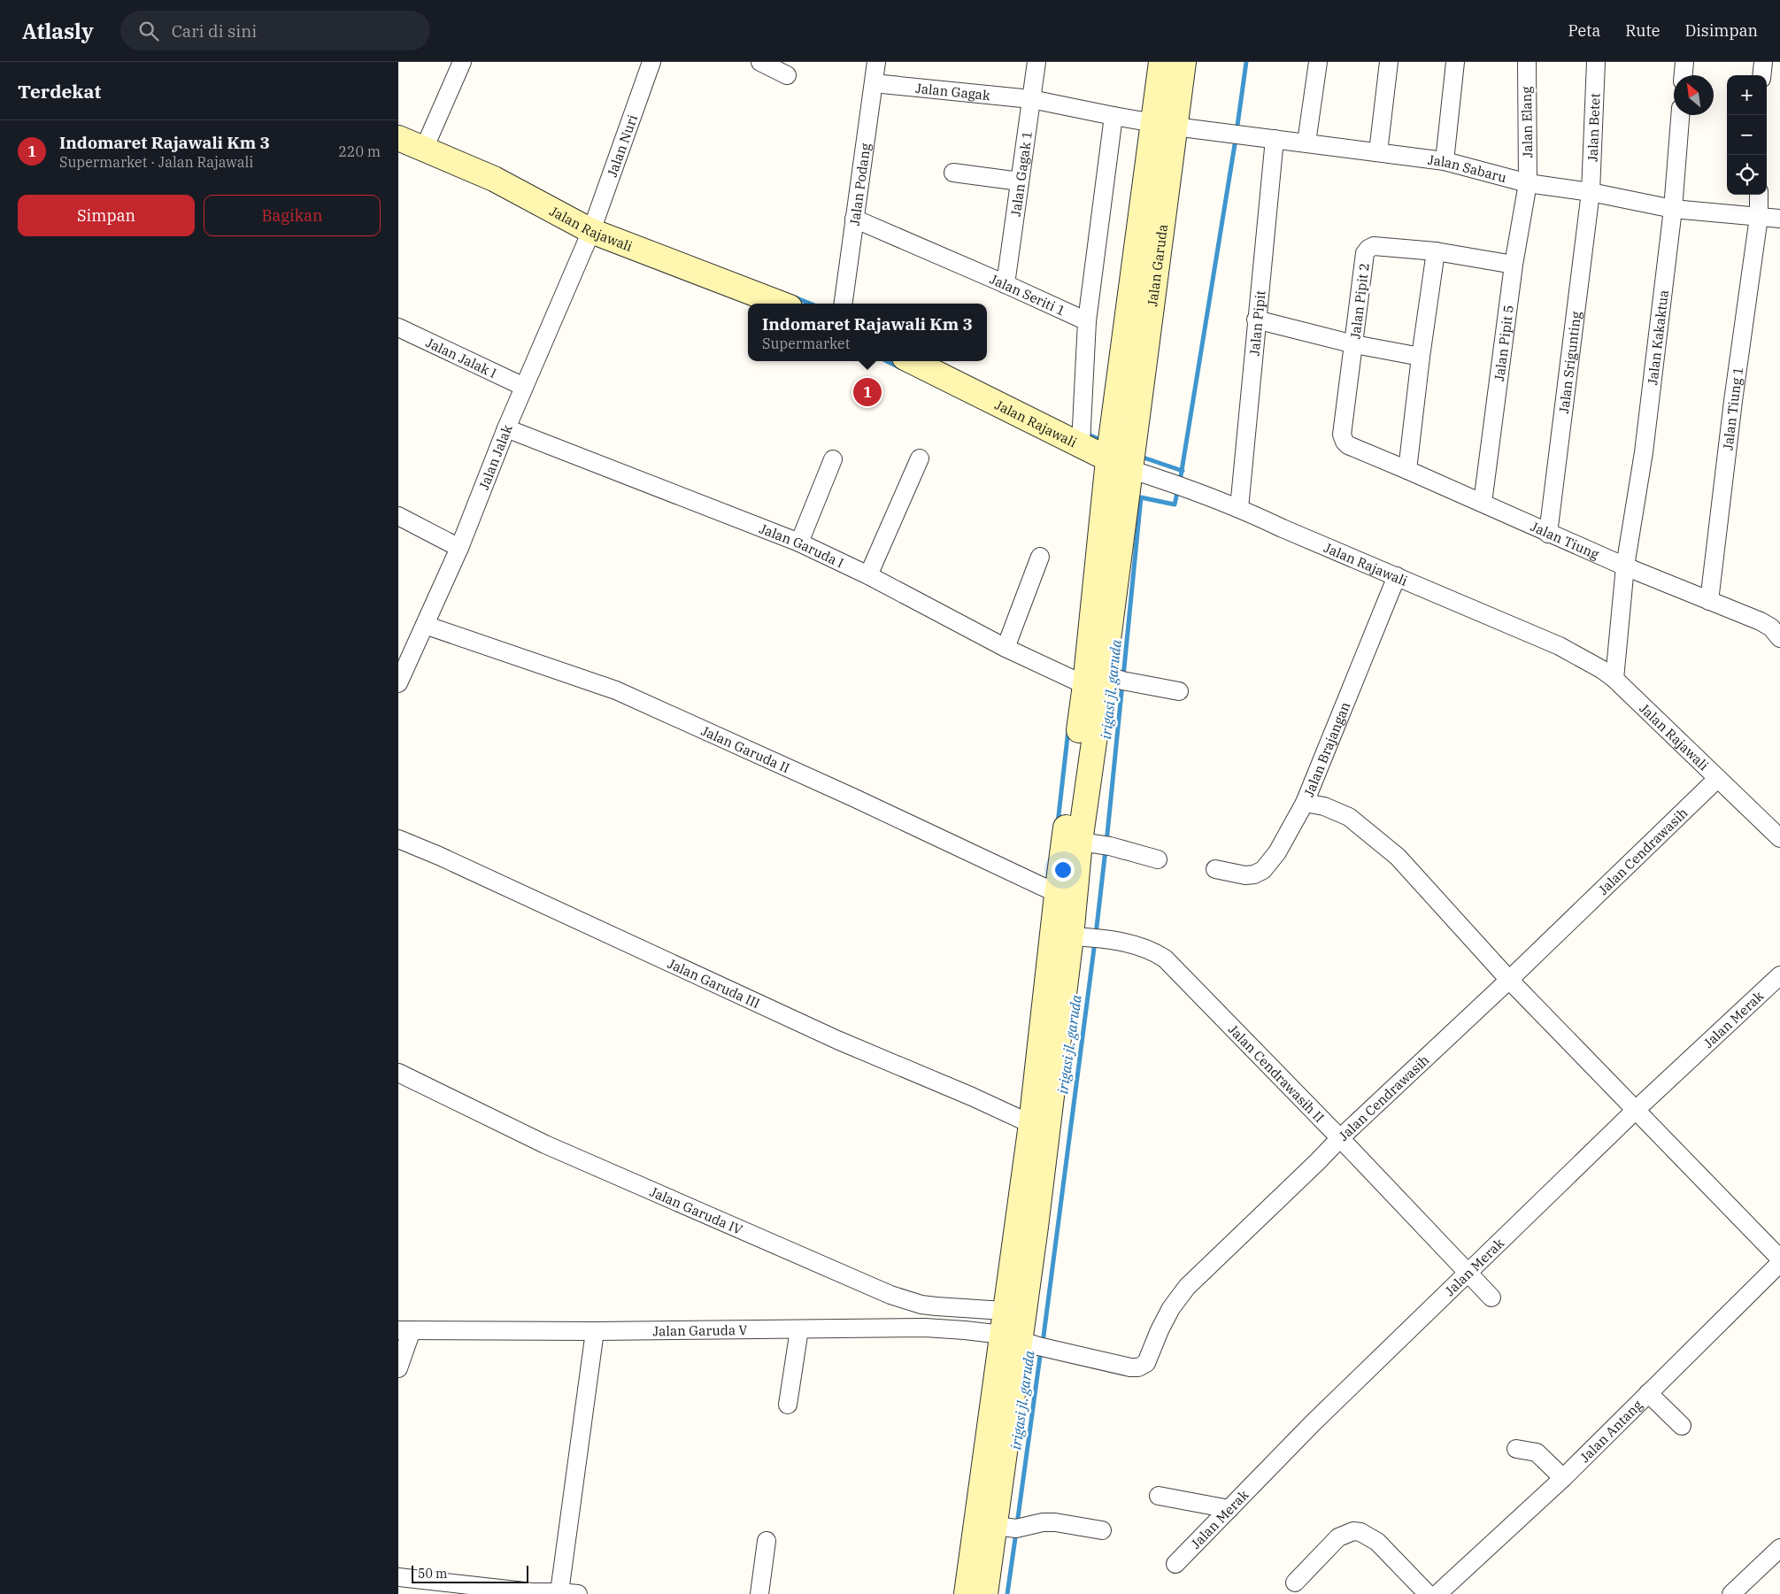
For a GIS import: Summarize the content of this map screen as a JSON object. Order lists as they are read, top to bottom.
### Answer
{
  "streets": {
    "main road": ["Jalan Rajawali", "Jalan Garuda"],
    "street": [
      "Jalan Gagak",
      "Jalan Elang",
      "Jalan Betet",
      "Jalan Nuri",
      "Jalan Sabaru",
      "Jalan Gagak 1",
      "Jalan Podang",
      "Jalan Seriti 1",
      "Jalan Pipit 2",
      "Jalan Pipit",
      "Jalan Kakaktua",
      "Jalan Pipit 5",
      "Jalan Jalak I",
      "Jalan Srigunting",
      "Jalan Tiung 1",
      "Jalan Jalak",
      "Jalan Tiung",
      "Jalan Garuda I",
      "Jalan Garuda II",
      "Jalan Brajangan",
      "Jalan Cendrawasih",
      "Jalan Garuda III",
      "Jalan Merak",
      "Jalan Cendrawasih II",
      "Jalan Garuda IV",
      "Jalan Garuda V",
      "Jalan Antang"
    ]
  },
  "crossings": [
    ["Jalan Gagak", "Jalan Sabaru"],
    ["Jalan Gagak", "Jalan Gagak 1"],
    ["Jalan Gagak", "Jalan Podang"],
    ["Jalan Elang", "Jalan Sabaru"],
    ["Jalan Elang", "Jalan Pipit 5"],
    ["Jalan Betet", "Jalan Sabaru"],
    ["Jalan Betet", "Jalan Srigunting"],
    ["Jalan Nuri", "Jalan Rajawali"],
    ["Jalan Nuri", "Jalan Jalak"],
    ["Jalan Sabaru", "Jalan Garuda"],
    ["Jalan Sabaru", "Jalan Pipit"],
    ["Jalan Sabaru", "Jalan Kakaktua"],
    ["Jalan Sabaru", "Jalan Pipit 5"],
    ["Jalan Sabaru", "Jalan Srigunting"],
    ["Jalan Sabaru", "Jalan Tiung 1"],
    ["Jalan Gagak 1", "Jalan Seriti 1"],
    ["Jalan Podang", "Jalan Seriti 1"],
    ["Jalan Rajawali", "Jalan Garuda"],
    ["Jalan Rajawali", "Jalan Pipit"],
    ["Jalan Rajawali", "Jalan Kakaktua"],
    ["Jalan Rajawali", "Jalan Jalak"],
    ["Jalan Rajawali", "Jalan Brajangan"],
    ["Jalan Rajawali", "Jalan Cendrawasih"],
    ["Jalan Garuda", "Jalan Garuda I"],
    ["Jalan Pipit 2", "Jalan Pipit 5"],
    ["Jalan Pipit 2", "Jalan Tiung"],
    ["Jalan Kakaktua", "Jalan Tiung"],
    ["Jalan Pipit 5", "Jalan Tiung"],
    ["Jalan Jalak I", "Jalan Jalak"],
    ["Jalan Srigunting", "Jalan Tiung"],
    ["Jalan Tiung 1", "Jalan Tiung"],
    ["Jalan Jalak", "Jalan Garuda I"],
    ["Jalan Jalak", "Jalan Garuda II"],
    ["Jalan Cendrawasih", "Jalan Cendrawasih II"],
    ["Jalan Cendrawasih", "Jalan Garuda V"],
    ["Jalan Merak", "Jalan Cendrawasih II"]
  ],
  "water": ["irigasi jl. garuda"],
  "scale_bar": "50 m",
  "north": "top left",
  "page": {
    "header": "Atlasly",
    "search": "Cari di sini",
    "nav": ["Peta", "Rute", "Disimpan"],
    "heading": "Terdekat",
    "map_buttons": ["+", "−"],
    "list": [
      {
        "mark": "1",
        "name": "Indomaret Rajawali Km 3",
        "note": "Supermarket · Jalan Rajawali",
        "value": "220 m"
      }
    ],
    "buttons": ["Simpan", "Bagikan"],
    "popup": ["Indomaret Rajawali Km 3", "Supermarket"],
    "pins": "1",
    "scale": "50 m"
  }
}
